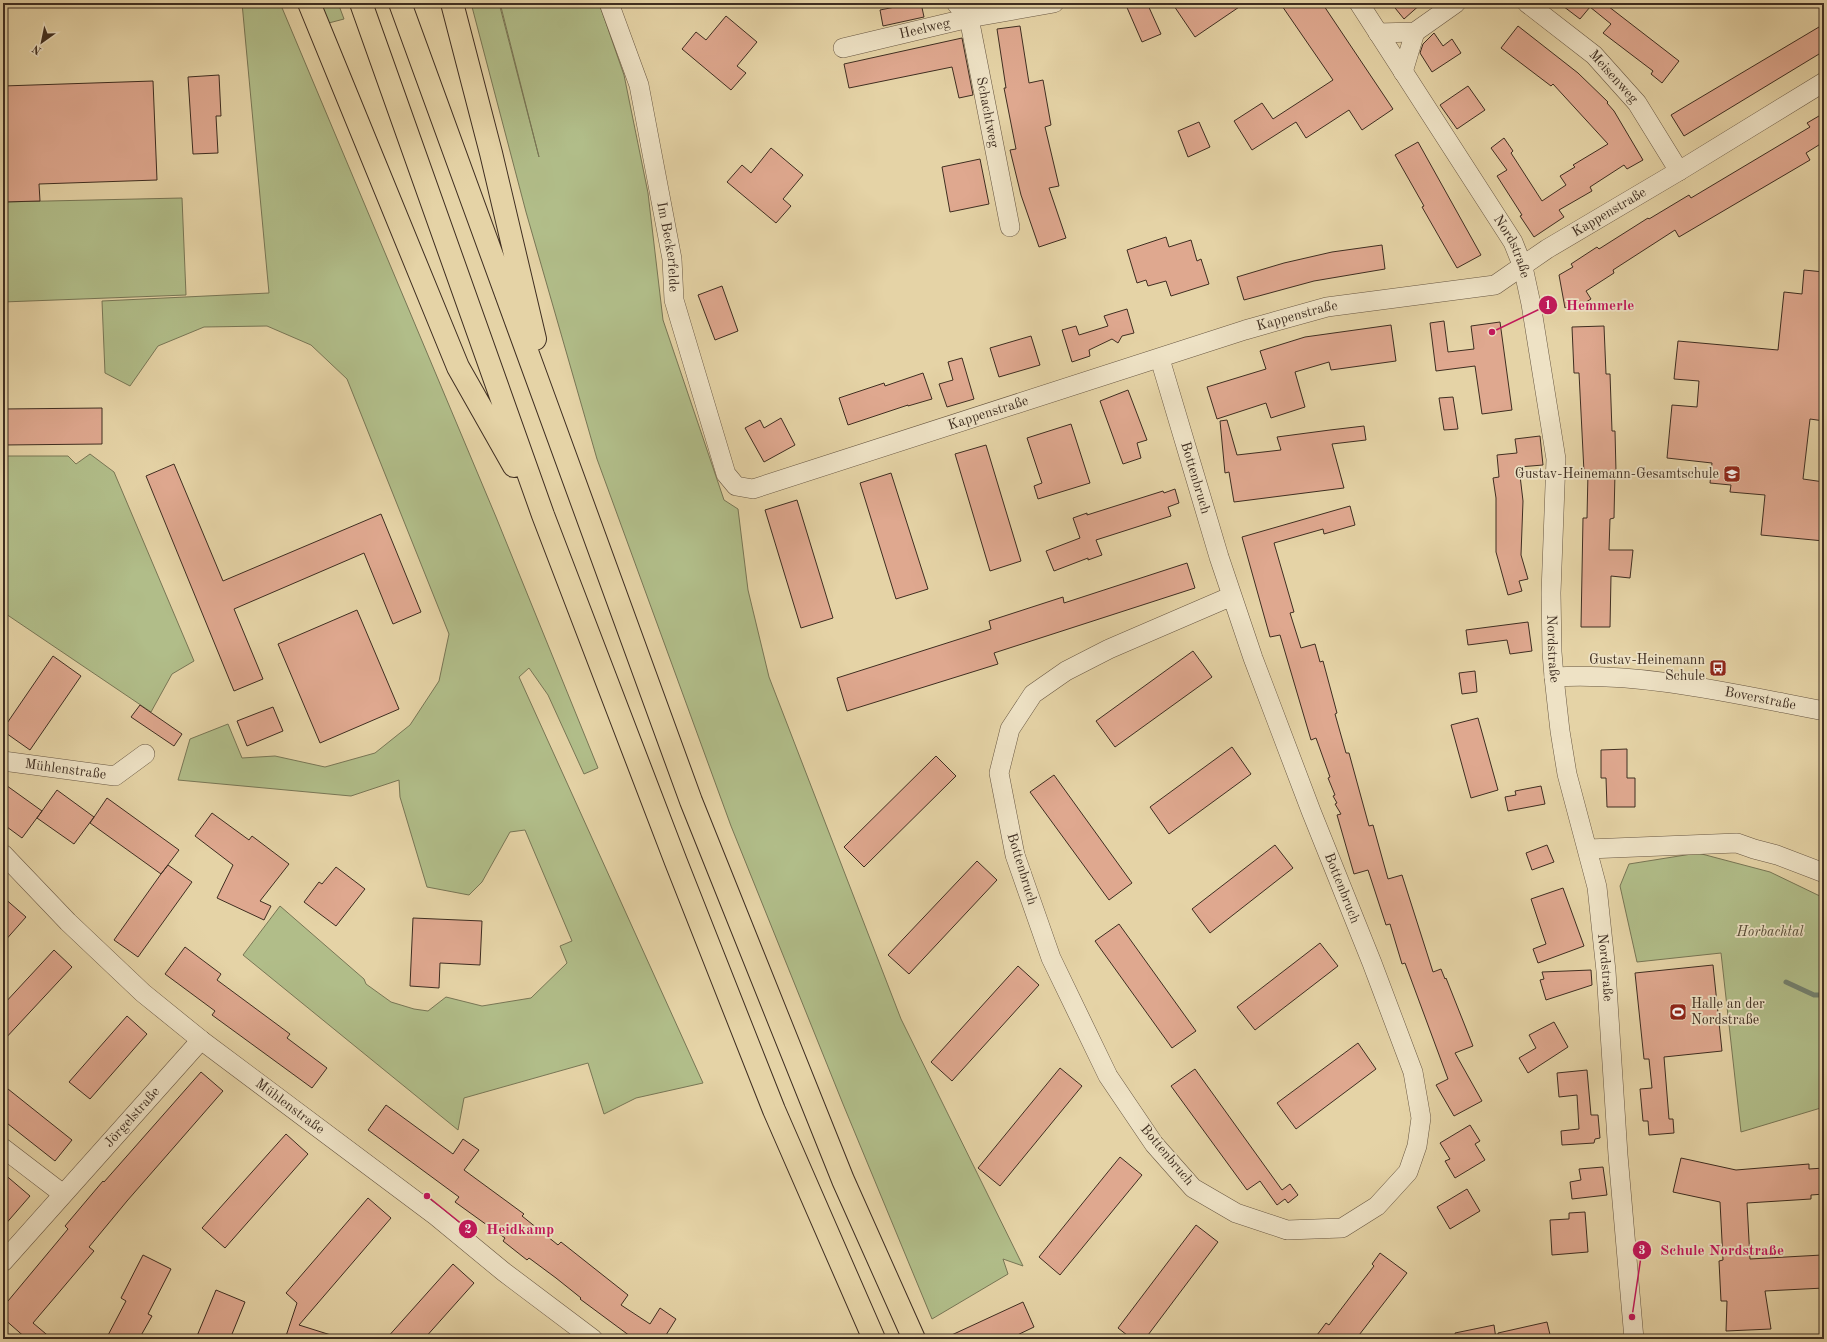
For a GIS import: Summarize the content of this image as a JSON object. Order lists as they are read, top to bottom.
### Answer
{
  "streets": {
    "street": [
      "Heelweg",
      "Meisenweg",
      "Schachtweg",
      "Kappenstraße",
      "Im Beckerfelde",
      "Nordstraße",
      "Bottenbruch",
      "Boverstraße",
      "Mühlenstraße",
      "Jörgelstraße"
    ]
  },
  "crossings": [
    ["Heelweg", "Schachtweg"],
    ["Meisenweg", "Kappenstraße"],
    ["Kappenstraße", "Im Beckerfelde"],
    ["Kappenstraße", "Nordstraße"],
    ["Kappenstraße", "Bottenbruch"],
    ["Nordstraße", "Boverstraße"],
    ["Mühlenstraße", "Jörgelstraße"]
  ],
  "parks": ["Horbachtal"],
  "places": {
    "other": ["Hemmerle", "Heidkamp", "Schule Nordstraße"],
    "school or university": ["Gustav-Heinemann-Gesamtschule"],
    "bus stop": ["Gustav-Heinemann Schule"],
    "sports": ["Halle an der Nordstraße"]
  },
  "north": "bottom left"
}
